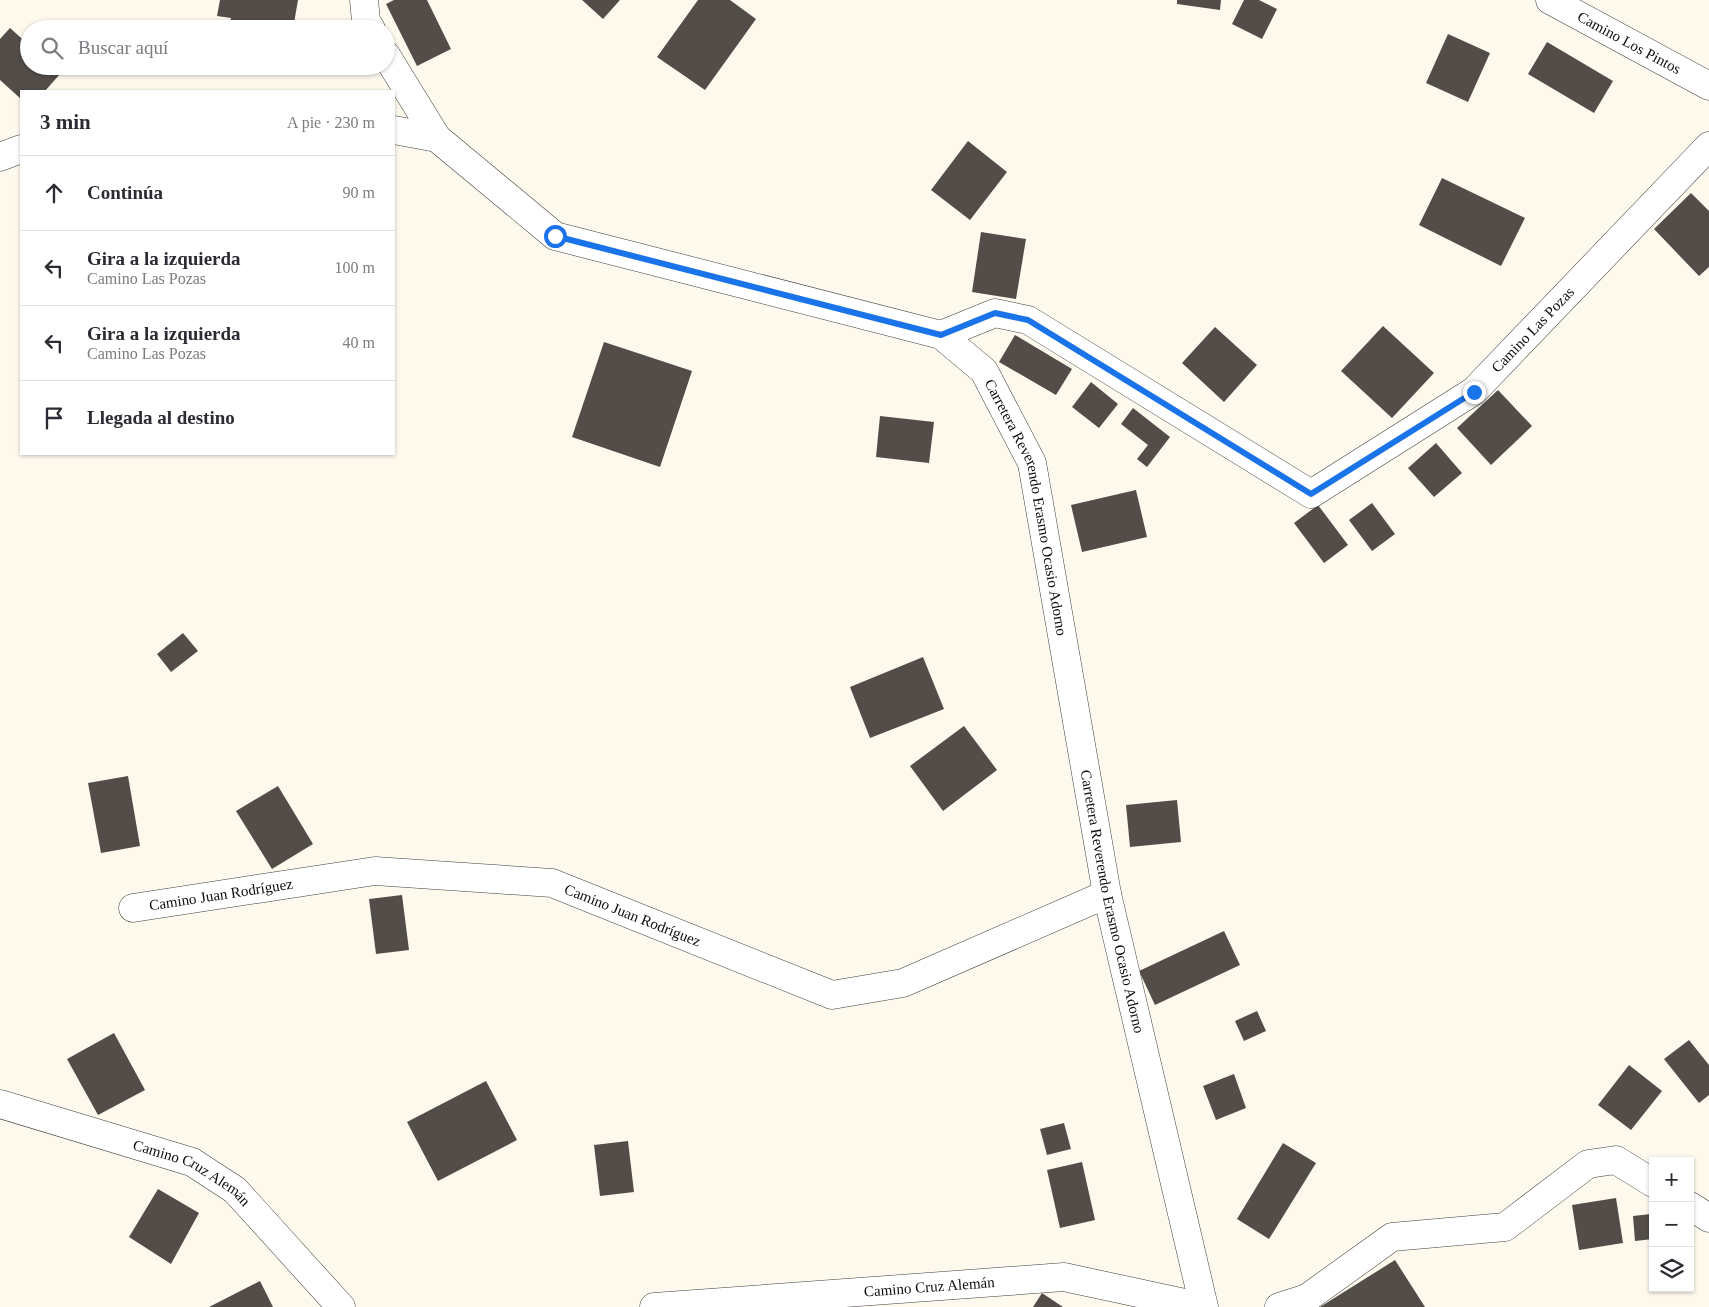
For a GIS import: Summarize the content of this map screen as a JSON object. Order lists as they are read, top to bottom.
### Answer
{
  "streets": {
    "street": [
      "Camino Los Pintos",
      "Camino Las Pozas",
      "Carretera Reverendo Erasmo Ocasio Adorno",
      "Camino Juan Rodríguez",
      "Camino Cruz Alemán"
    ]
  },
  "crossings": [
    ["Camino Las Pozas", "Carretera Reverendo Erasmo Ocasio Adorno"],
    ["Carretera Reverendo Erasmo Ocasio Adorno", "Camino Juan Rodríguez"],
    ["Carretera Reverendo Erasmo Ocasio Adorno", "Camino Cruz Alemán"]
  ],
  "page": {
    "search": "Buscar aquí",
    "heading": ["3 min", "A pie · 230 m"],
    "list": [
      ["Continúa", "90 m"],
      ["Gira a la izquierda", "Camino Las Pozas", "100 m"],
      ["Gira a la izquierda", "Camino Las Pozas", "40 m"],
      "Llegada al destino"
    ],
    "map_buttons": ["+", "−"]
  }
}
